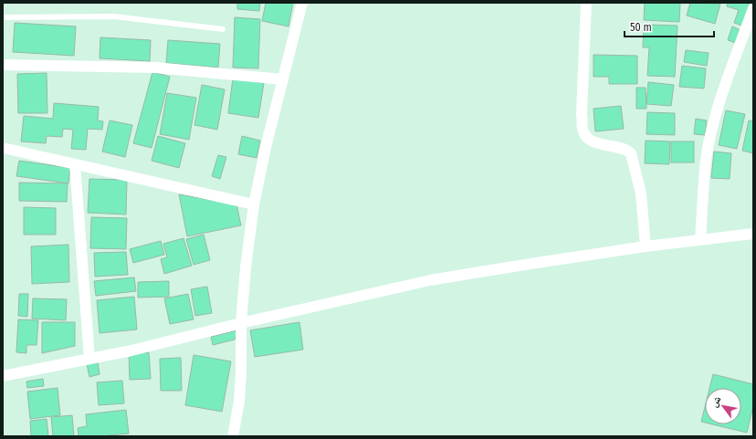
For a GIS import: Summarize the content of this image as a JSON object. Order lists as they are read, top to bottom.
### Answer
{
  "scale_bar": "50 m",
  "north": "top left"
}
